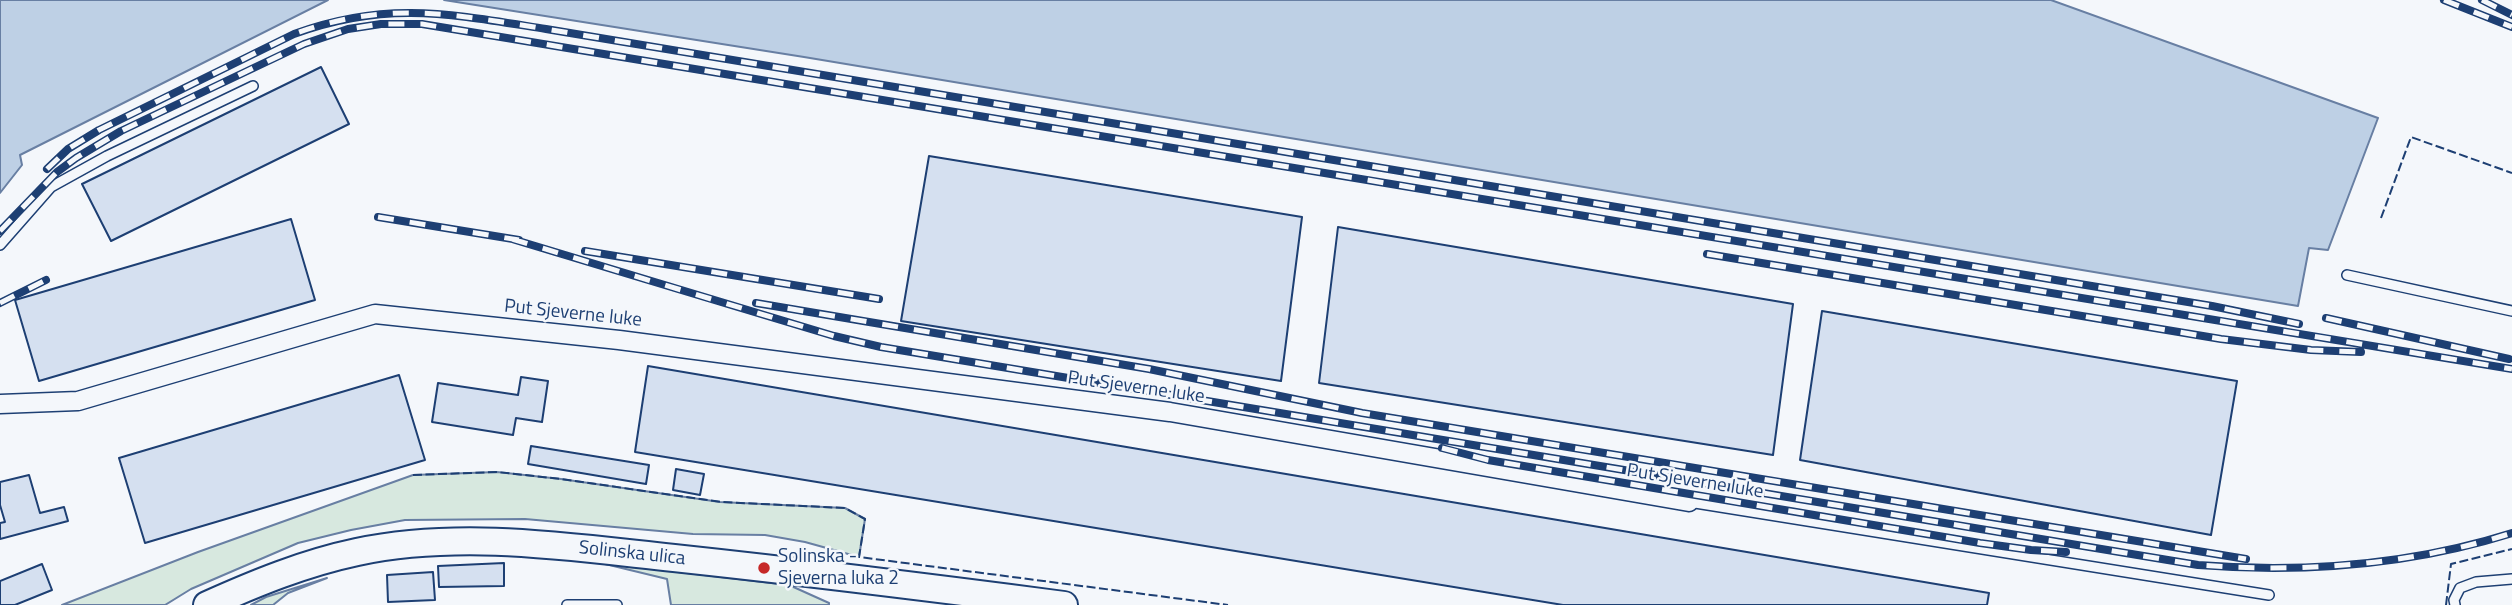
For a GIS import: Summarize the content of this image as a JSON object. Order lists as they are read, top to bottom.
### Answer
{
  "streets": {
    "main road": ["Solinska ulica"],
    "street": ["Put Sjeverne luke"]
  },
  "places": ["Solinska - Sjeverna luka 2"]
}
